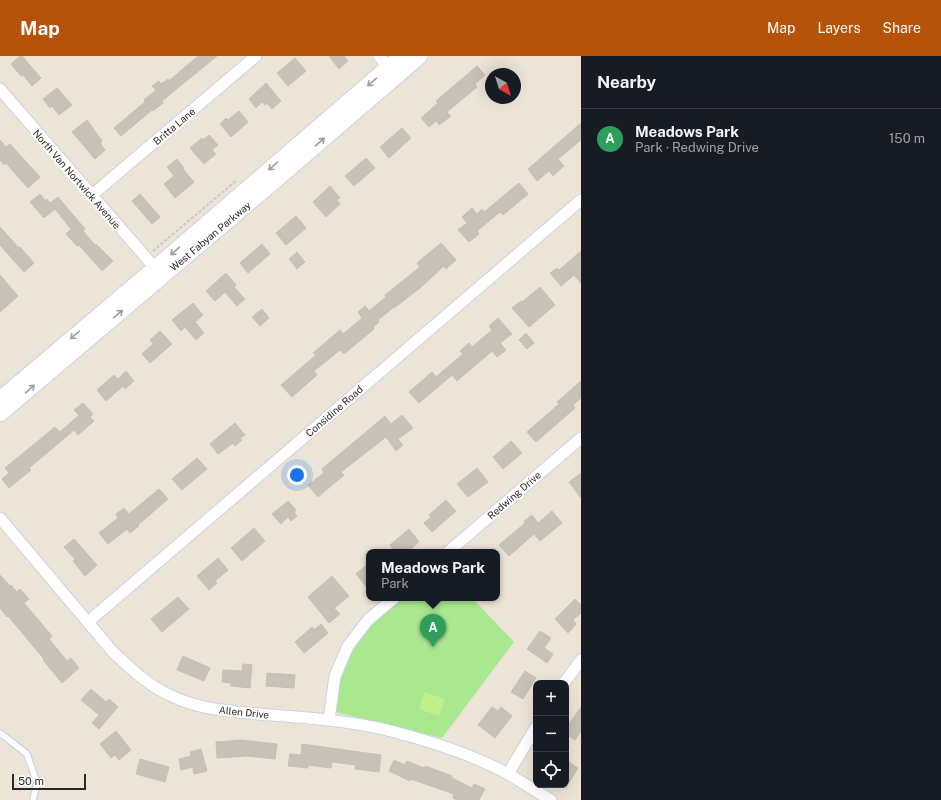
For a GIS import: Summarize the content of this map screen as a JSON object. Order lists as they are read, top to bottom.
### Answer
{
  "streets": {
    "main road": ["West Fabyan Parkway"],
    "street": [
      "Britta Lane",
      "North Van Nortwick Avenue",
      "Considine Road",
      "Redwing Drive",
      "Allen Drive"
    ]
  },
  "crossings": [
    ["Britta Lane", "North Van Nortwick Avenue"],
    ["North Van Nortwick Avenue", "West Fabyan Parkway"],
    ["Considine Road", "Allen Drive"]
  ],
  "scale_bar": "50 m",
  "north": "bottom right",
  "page": {
    "header": "Map",
    "nav": ["Map", "Layers", "Share"],
    "heading": "Nearby",
    "list": [
      {
        "mark": "A",
        "name": "Meadows Park",
        "note": "Park · Redwing Drive",
        "value": "150 m"
      }
    ],
    "popup": ["Meadows Park", "Park"],
    "pins": "A",
    "map_buttons": ["+", "−"],
    "scale": "50 m"
  }
}
